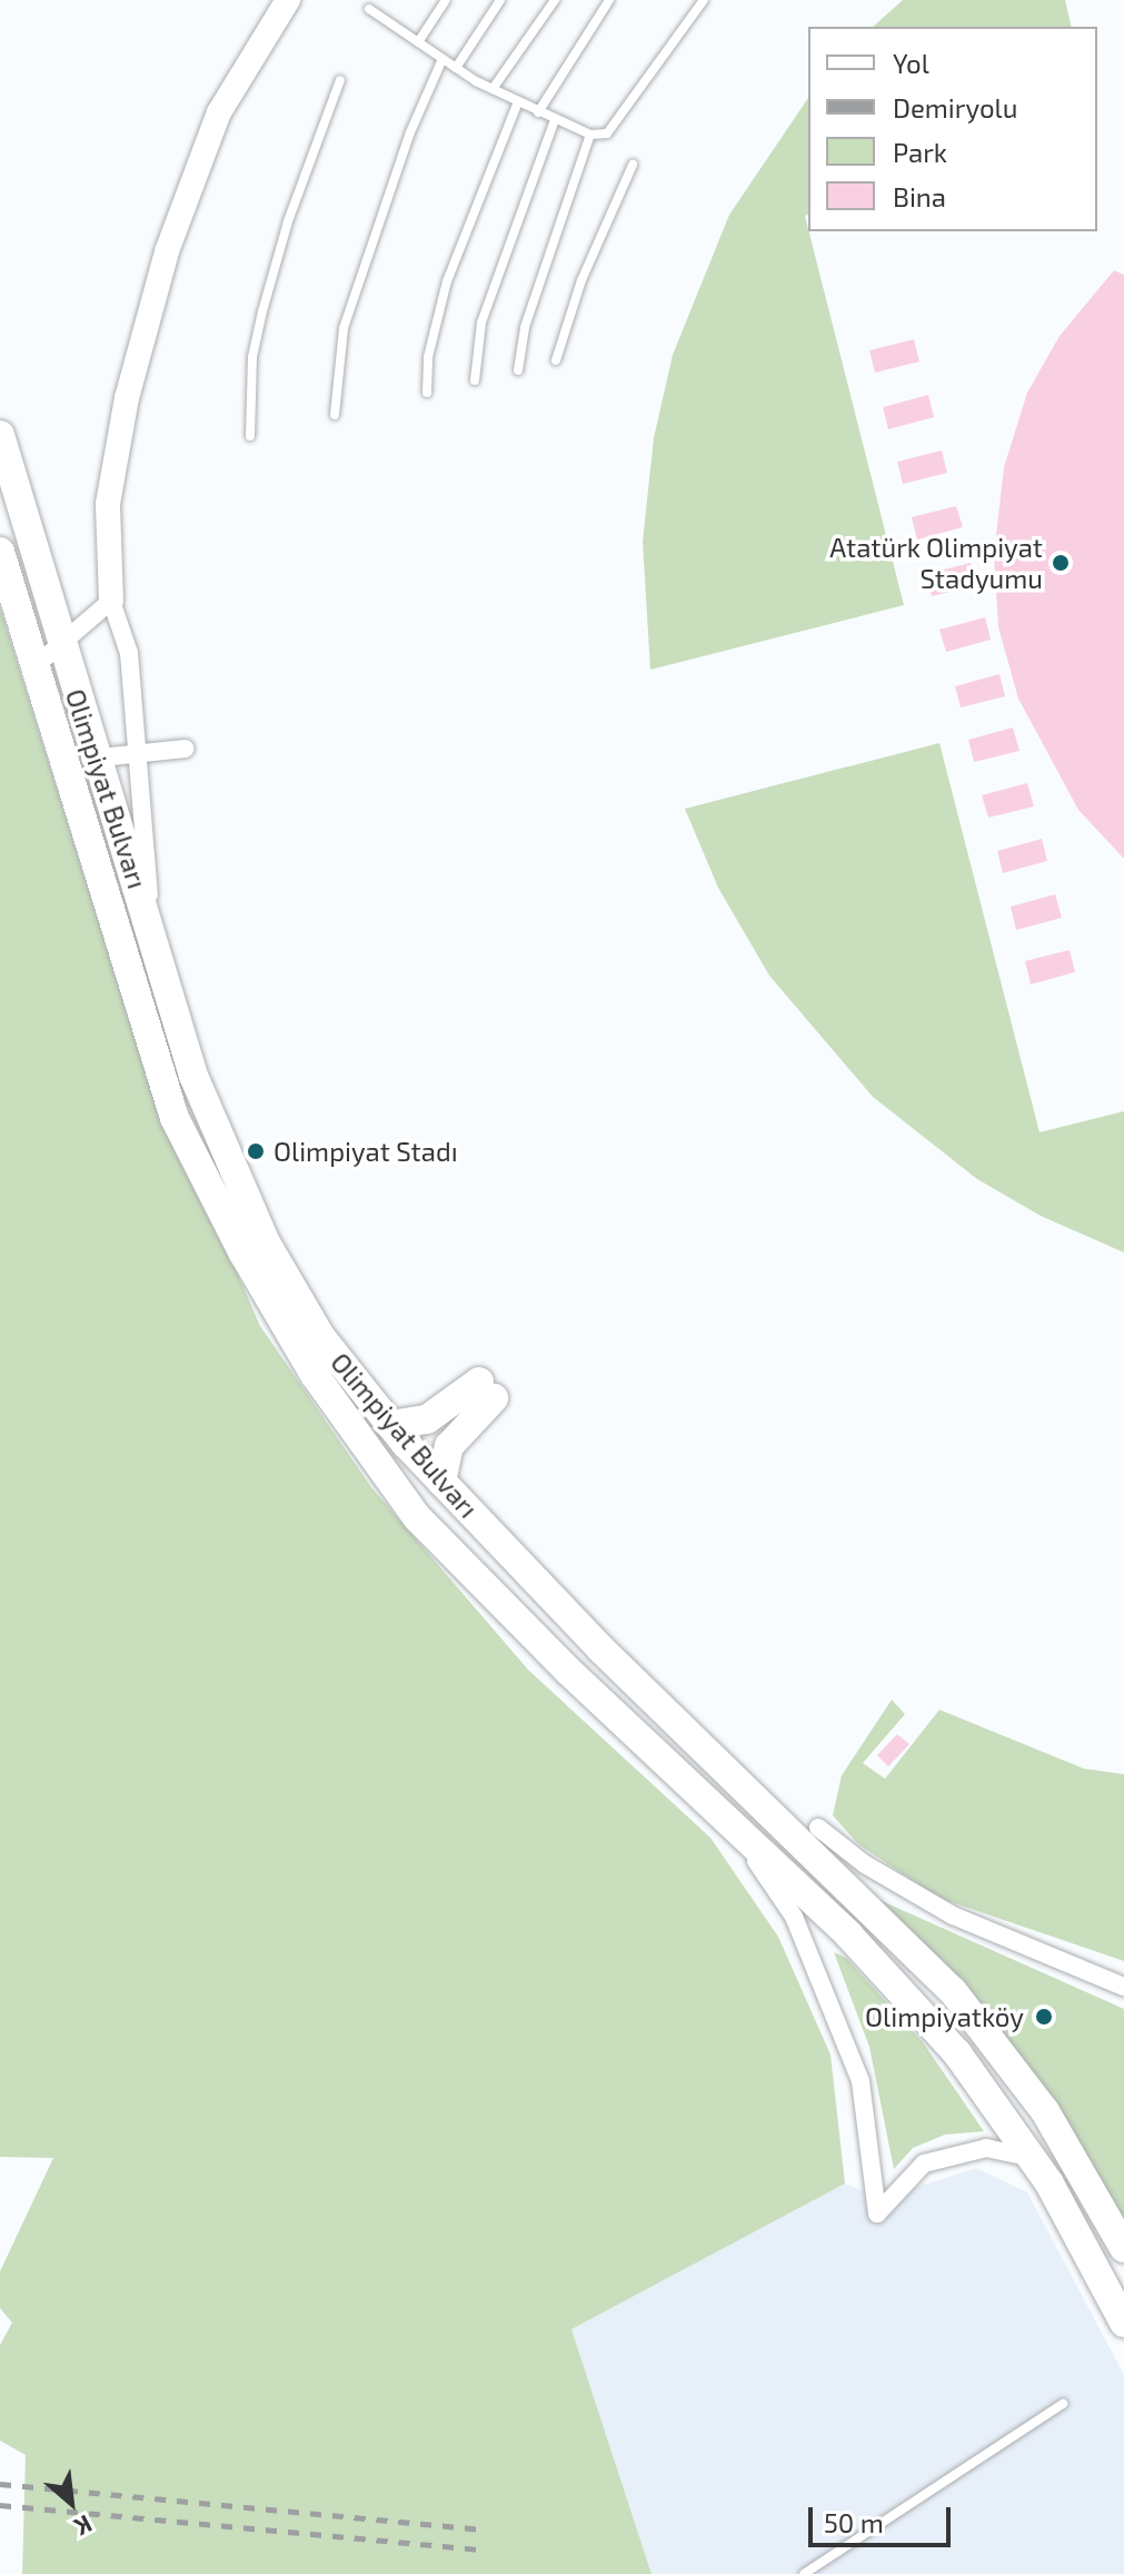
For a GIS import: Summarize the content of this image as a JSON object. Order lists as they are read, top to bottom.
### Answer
{
  "streets": {
    "main road": ["Olimpiyat Bulvarı"]
  },
  "places": ["Atatürk Olimpiyat Stadyumu", "Olimpiyat Stadı", "Olimpiyatköy"],
  "legend": [
    "Yol",
    "Demiryolu",
    "Park",
    "Bina"
  ],
  "scale_bar": "50 m",
  "north": "bottom right"
}
